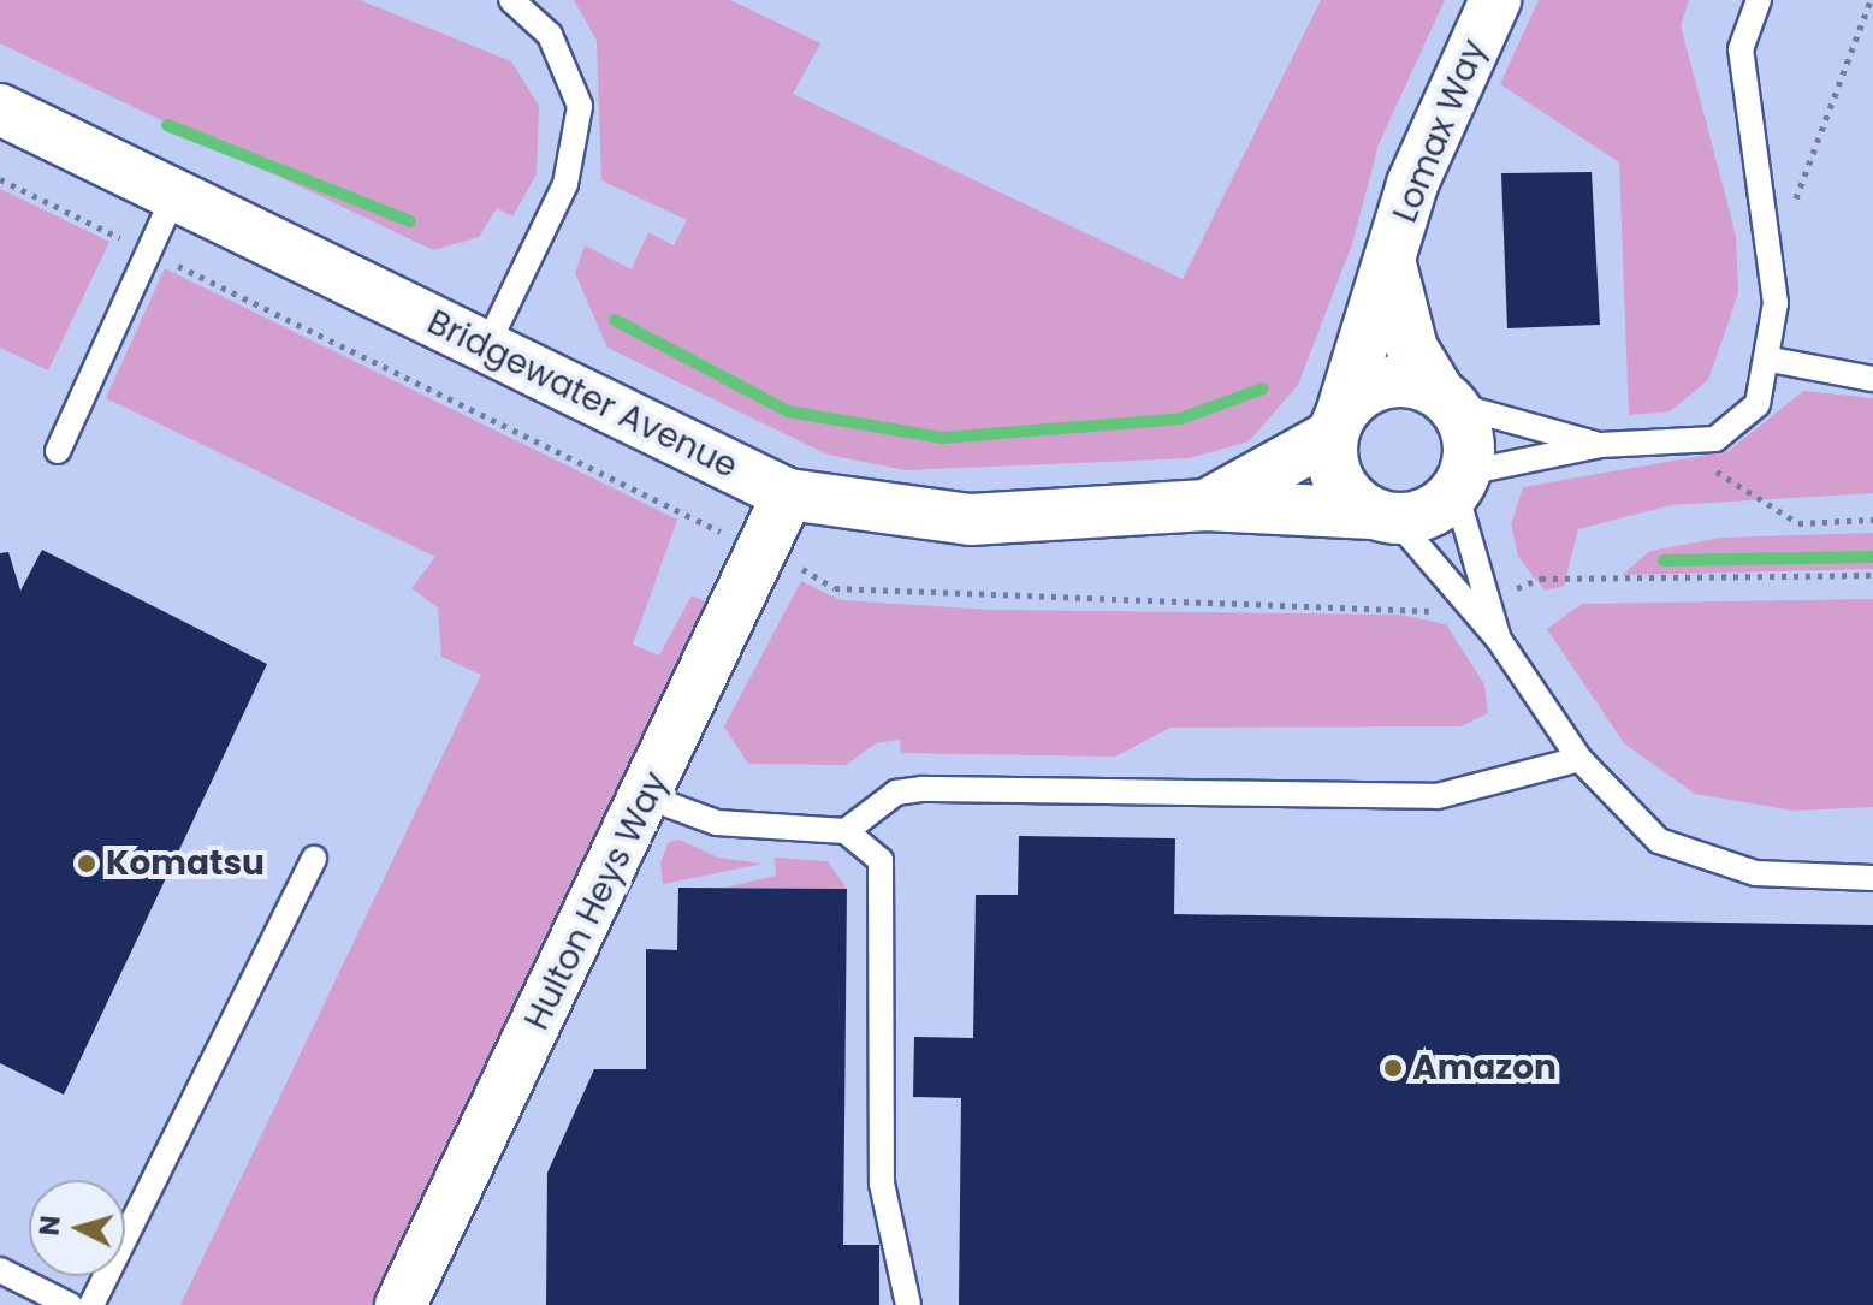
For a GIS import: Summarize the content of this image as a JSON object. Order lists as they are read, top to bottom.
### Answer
{
  "streets": {
    "street": ["Lomax Way", "Bridgewater Avenue", "Hulton Heys Way"]
  },
  "crossings": [
    ["Lomax Way", "Bridgewater Avenue"],
    ["Bridgewater Avenue", "Hulton Heys Way"]
  ],
  "places": ["Komatsu", "Amazon"],
  "north": "left"
}
